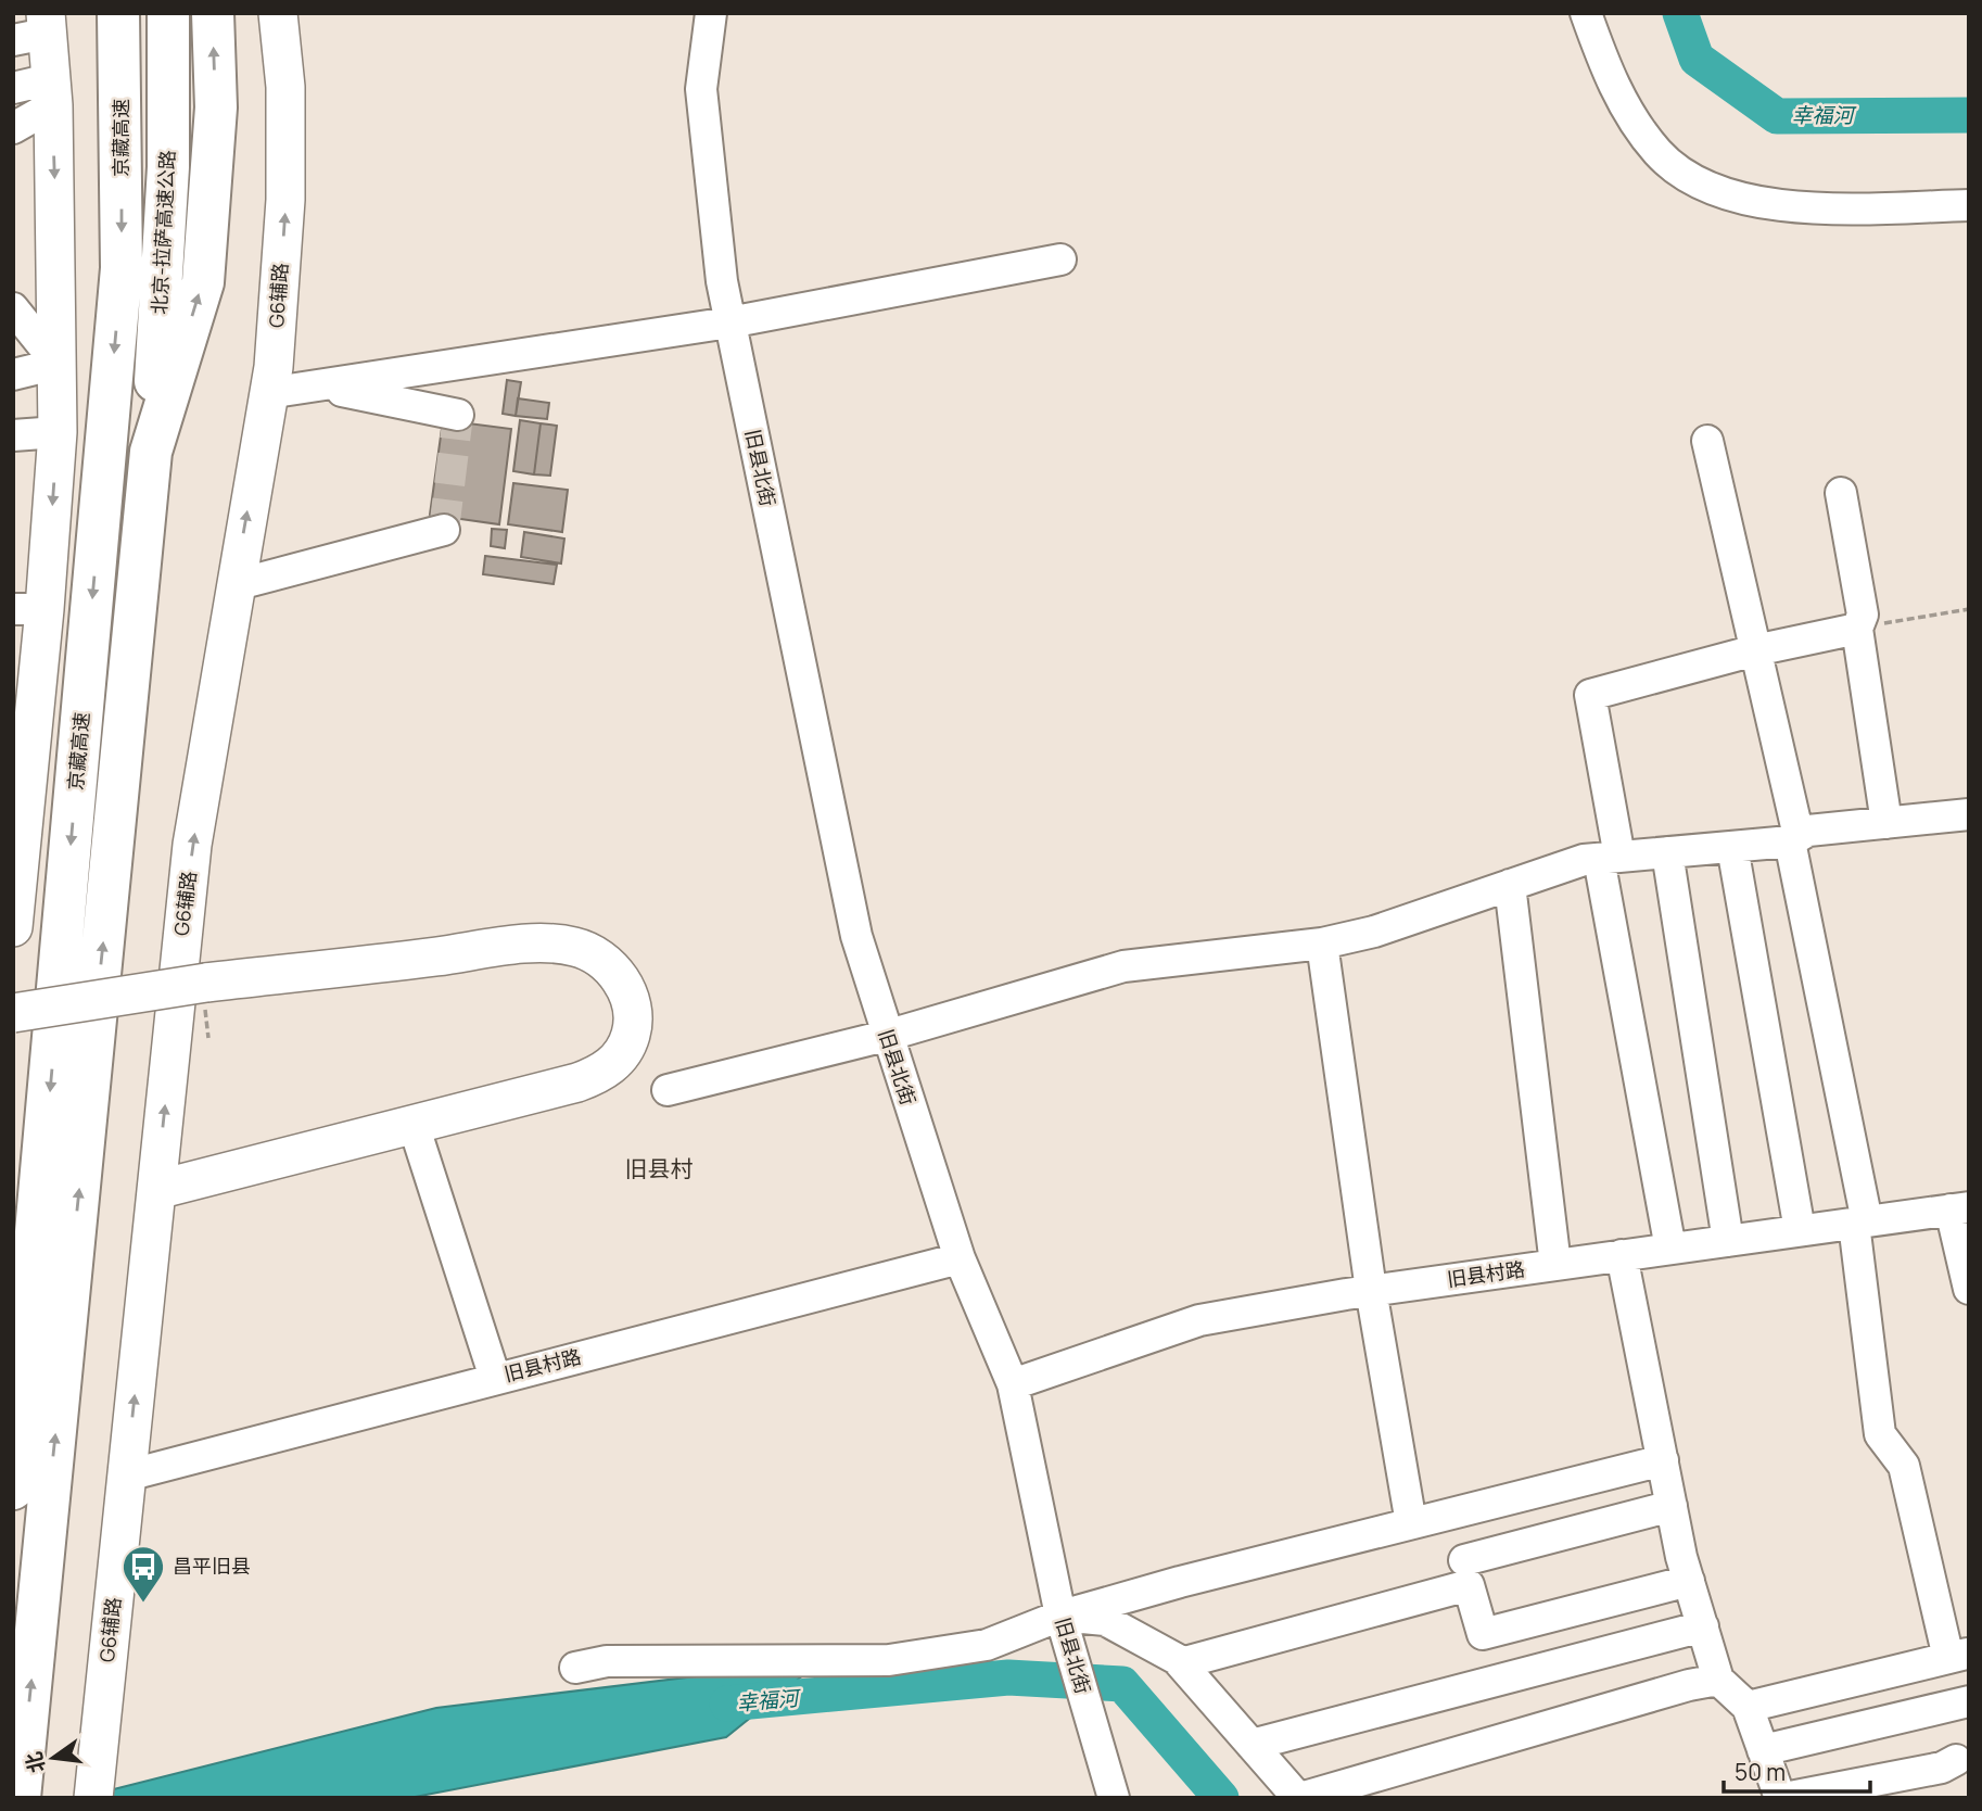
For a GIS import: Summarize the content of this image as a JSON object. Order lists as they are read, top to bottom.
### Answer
{
  "streets": {
    "highway": ["京藏高速", "北京-拉萨高速公路"],
    "main road": ["G6辅路"],
    "street": ["旧县北街", "旧县村路"]
  },
  "crossings": [
    ["G6辅路", "旧县村路"],
    ["旧县北街", "旧县村路"]
  ],
  "districts": ["旧县村"],
  "water": ["幸福河"],
  "places": {
    "bus stop": ["昌平旧县"]
  },
  "scale_bar": "50 m",
  "north": "left"
}
